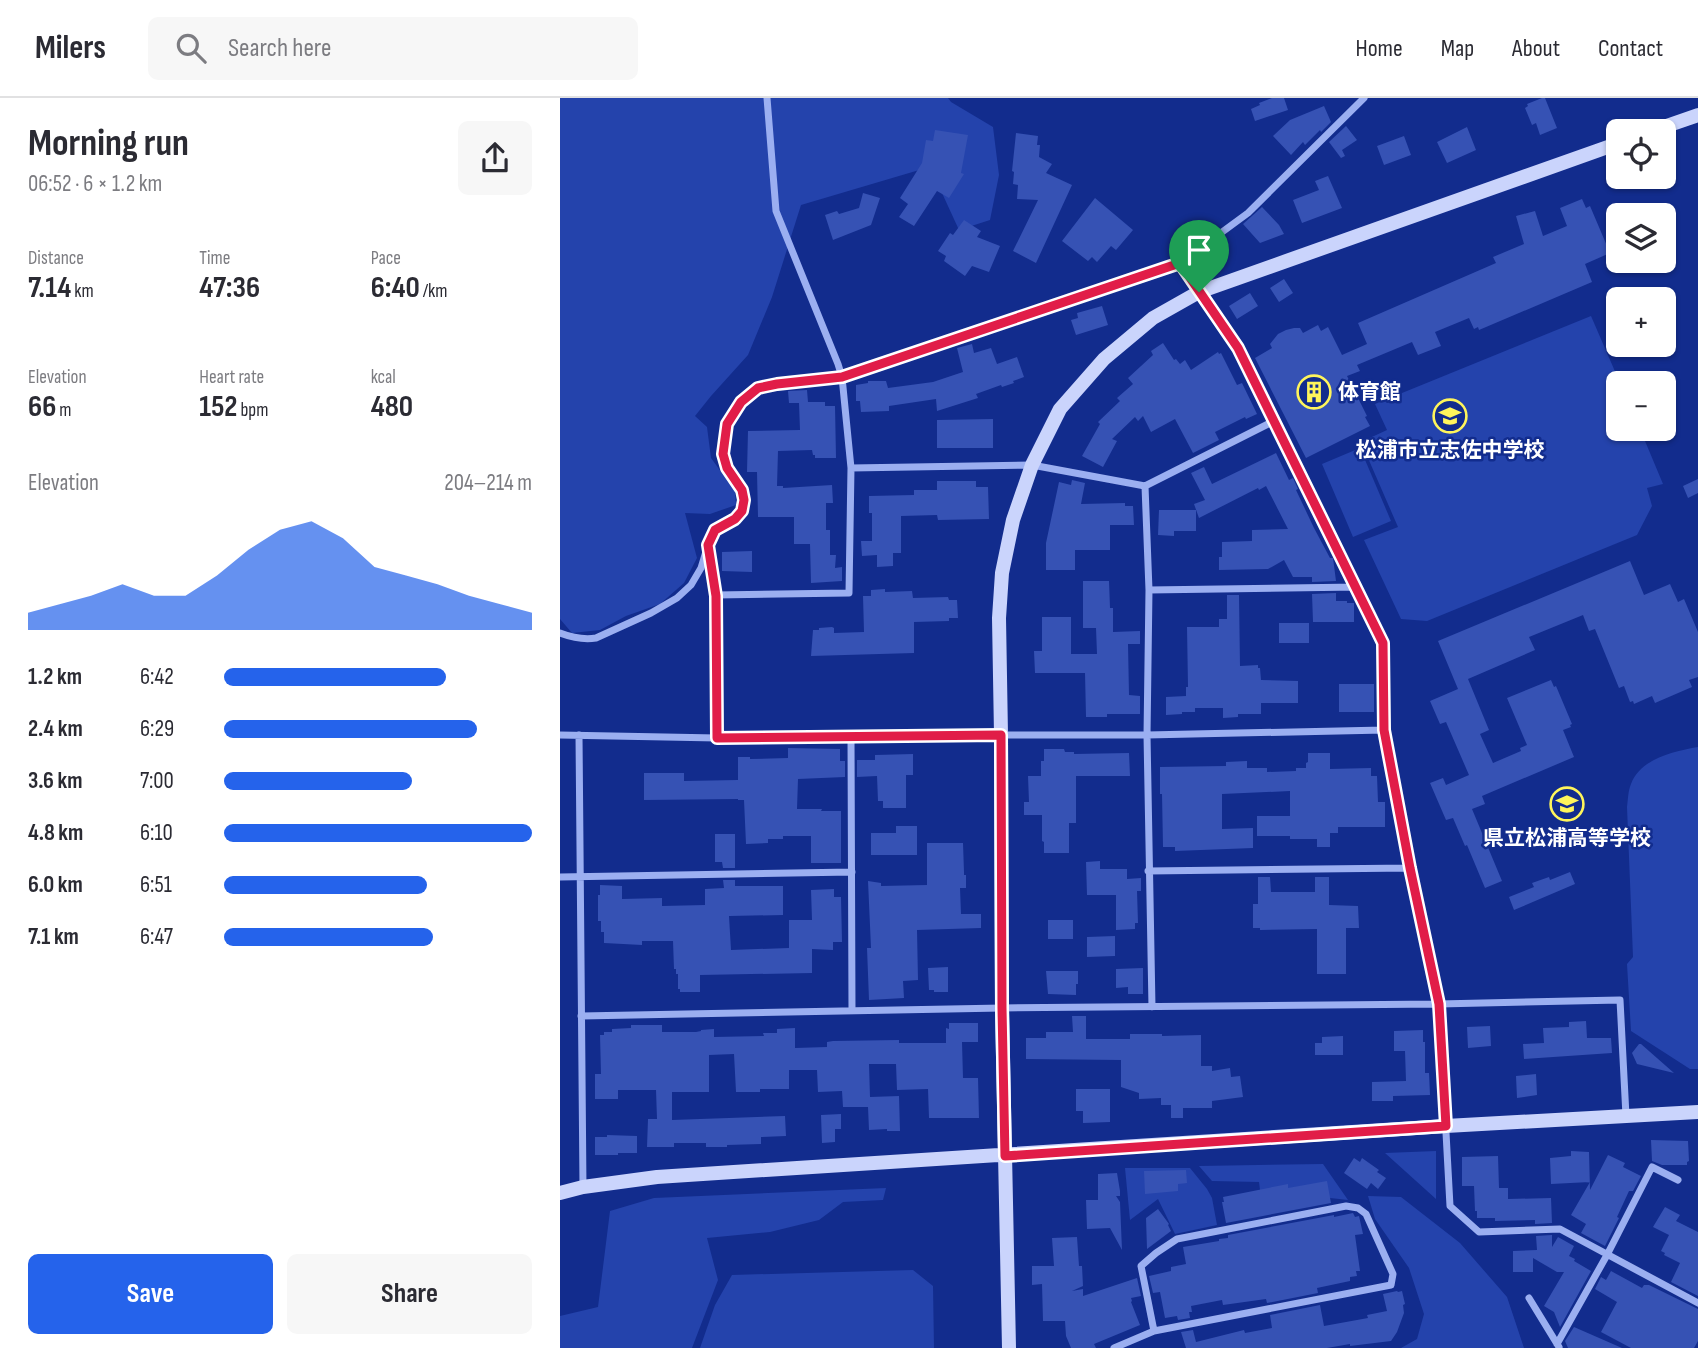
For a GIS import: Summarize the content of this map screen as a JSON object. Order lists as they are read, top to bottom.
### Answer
{
  "places": {
    "building": ["体育館"],
    "school or university": ["松浦市立志佐中学校", "県立松浦高等学校"]
  },
  "page": {
    "header": "Milers",
    "search": "Search here",
    "nav": [
      "Home",
      "Map",
      "About",
      "Contact"
    ],
    "heading": ["Morning run", "06:52 · 6 × 1.2 km"],
    "map_buttons": ["+", "−"],
    "stats": [
      ["Distance", "7.14 km"],
      ["Time", "47:36"],
      ["Pace", "6:40 /km"],
      ["Elevation", "66 m"],
      ["Heart rate", "152 bpm"],
      ["kcal", "480"]
    ],
    "chart": ["Elevation", "204–214 m"],
    "list": [
      {
        "name": "1.2 km",
        "note": "6:42"
      },
      {
        "name": "2.4 km",
        "note": "6:29"
      },
      {
        "name": "3.6 km",
        "note": "7:00"
      },
      {
        "name": "4.8 km",
        "note": "6:10"
      },
      {
        "name": "6.0 km",
        "note": "6:51"
      },
      {
        "name": "7.1 km",
        "note": "6:47"
      }
    ],
    "buttons": ["Save", "Share"]
  }
}
